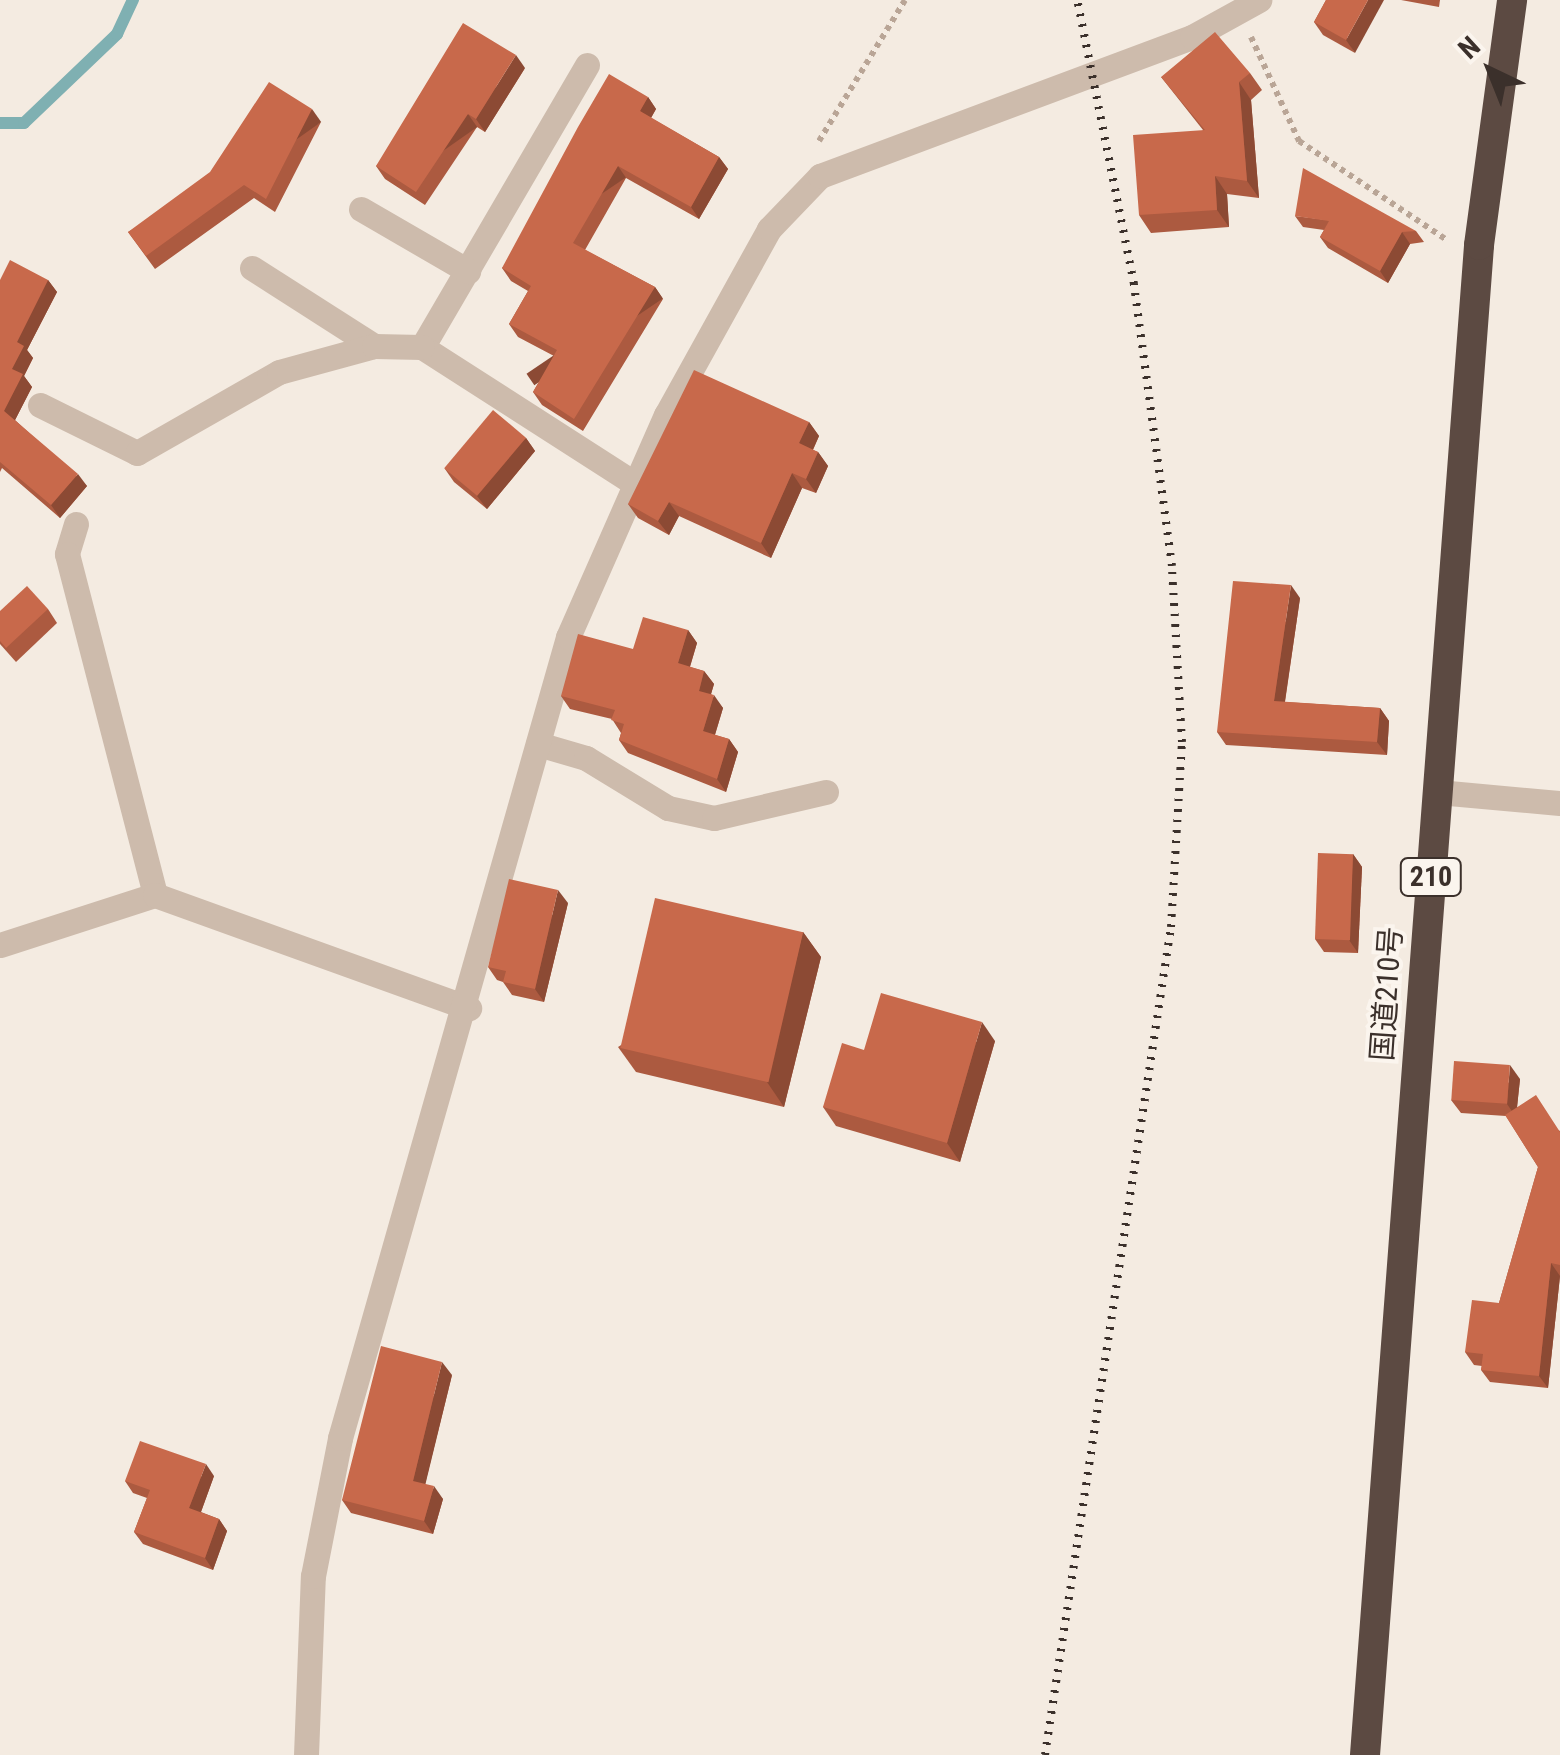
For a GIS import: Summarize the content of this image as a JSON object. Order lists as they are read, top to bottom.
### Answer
{
  "streets": {
    "highway": ["210", "国道210号"]
  },
  "north": "top left"
}
